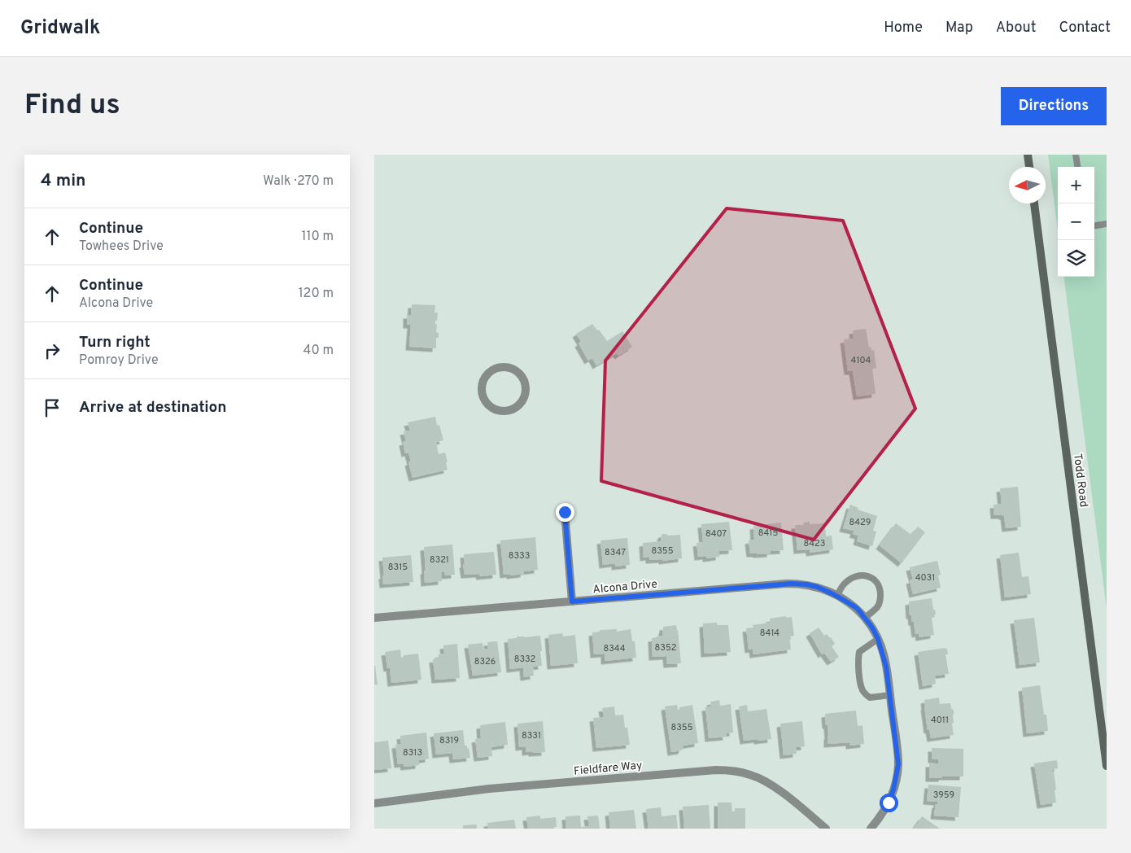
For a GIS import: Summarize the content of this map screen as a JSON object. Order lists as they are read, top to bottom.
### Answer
{
  "streets": {
    "street": ["Todd Road", "Alcona Drive", "Fieldfare Way"]
  },
  "house_numbers": [
    "4104",
    "8429",
    "8415",
    "8407",
    "8423",
    "8355",
    "8347",
    "8333",
    "8321",
    "8315",
    "4031",
    "8414",
    "8352",
    "8344",
    "8332",
    "8326",
    "4011",
    "8355",
    "8331",
    "8319",
    "8313",
    "3959"
  ],
  "north": "left",
  "page": {
    "header": "Gridwalk",
    "nav": [
      "Home",
      "Map",
      "About",
      "Contact"
    ],
    "buttons": "Directions",
    "title": "Find us",
    "heading": ["4 min", "Walk · 270 m"],
    "map_buttons": ["+", "−"],
    "list": [
      ["Continue", "Towhees Drive", "110 m"],
      ["Continue", "Alcona Drive", "120 m"],
      ["Turn right", "Pomroy Drive", "40 m"],
      "Arrive at destination"
    ]
  }
}
